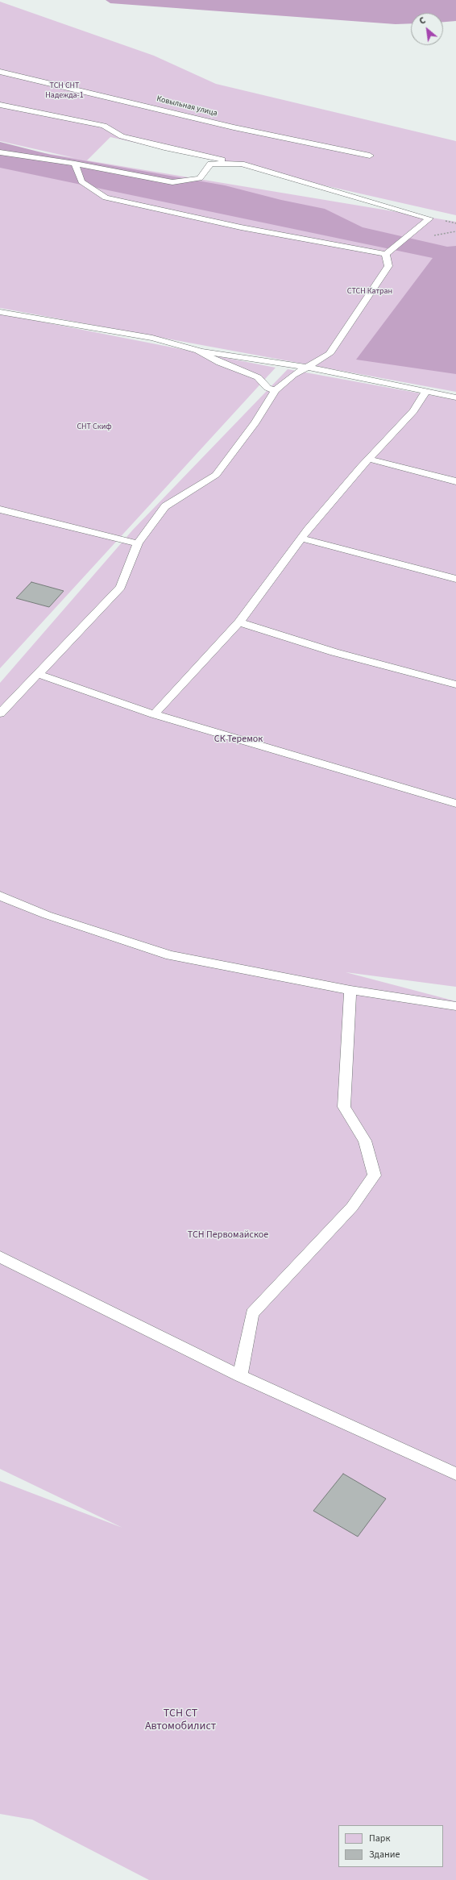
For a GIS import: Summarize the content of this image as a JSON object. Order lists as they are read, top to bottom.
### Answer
{
  "streets": {
    "lane": ["Ковыльная улица"]
  },
  "parks": [
    "ТСН СНТ Надежда-1",
    "СТСН Катран",
    "СНТ Скиф",
    "СК Теремок",
    "ТСН Первомайское",
    "ТСН СТ Автомобилист"
  ],
  "legend": ["Парк", "Здание"],
  "north": "top left"
}
